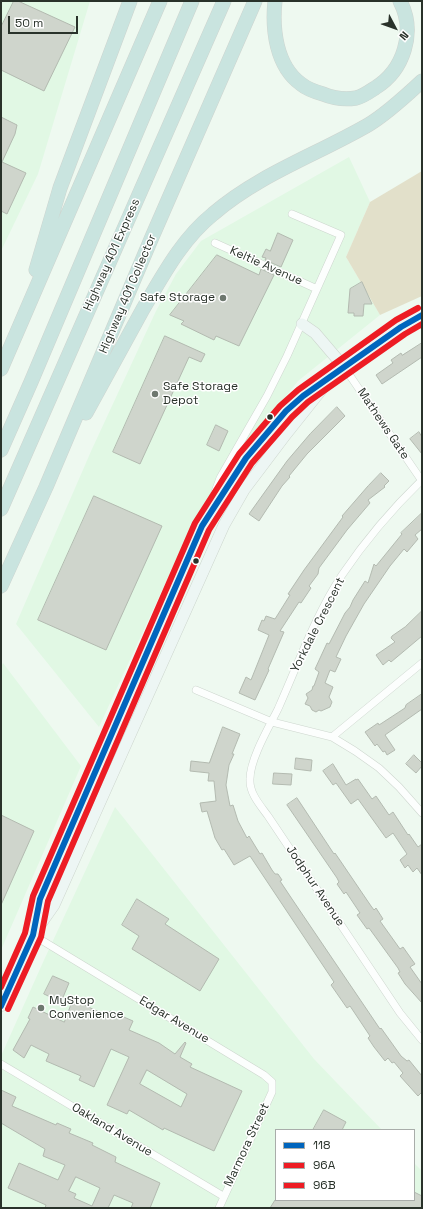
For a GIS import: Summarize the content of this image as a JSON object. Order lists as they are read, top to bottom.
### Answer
{
  "streets": {
    "highway": ["Highway 401 Express", "Highway 401 Collector"],
    "street": [
      "Keltie Avenue",
      "Mathews Gate",
      "Yorkdale Crescent",
      "Jodphur Avenue",
      "Edgar Avenue",
      "Oakland Avenue",
      "Marmora Street"
    ]
  },
  "crossings": [
    ["Mathews Gate", "Yorkdale Crescent"],
    ["Yorkdale Crescent", "Jodphur Avenue"],
    ["Edgar Avenue", "Marmora Street"],
    ["Oakland Avenue", "Marmora Street"]
  ],
  "places": ["Safe Storage", "Safe Storage Depot", "MyStop Convenience"],
  "lines": ["transit line 96B", "transit line 118", "transit line 96A"],
  "legend": ["118", "96A", "96B"],
  "scale_bar": "50 m",
  "north": "bottom right"
}
